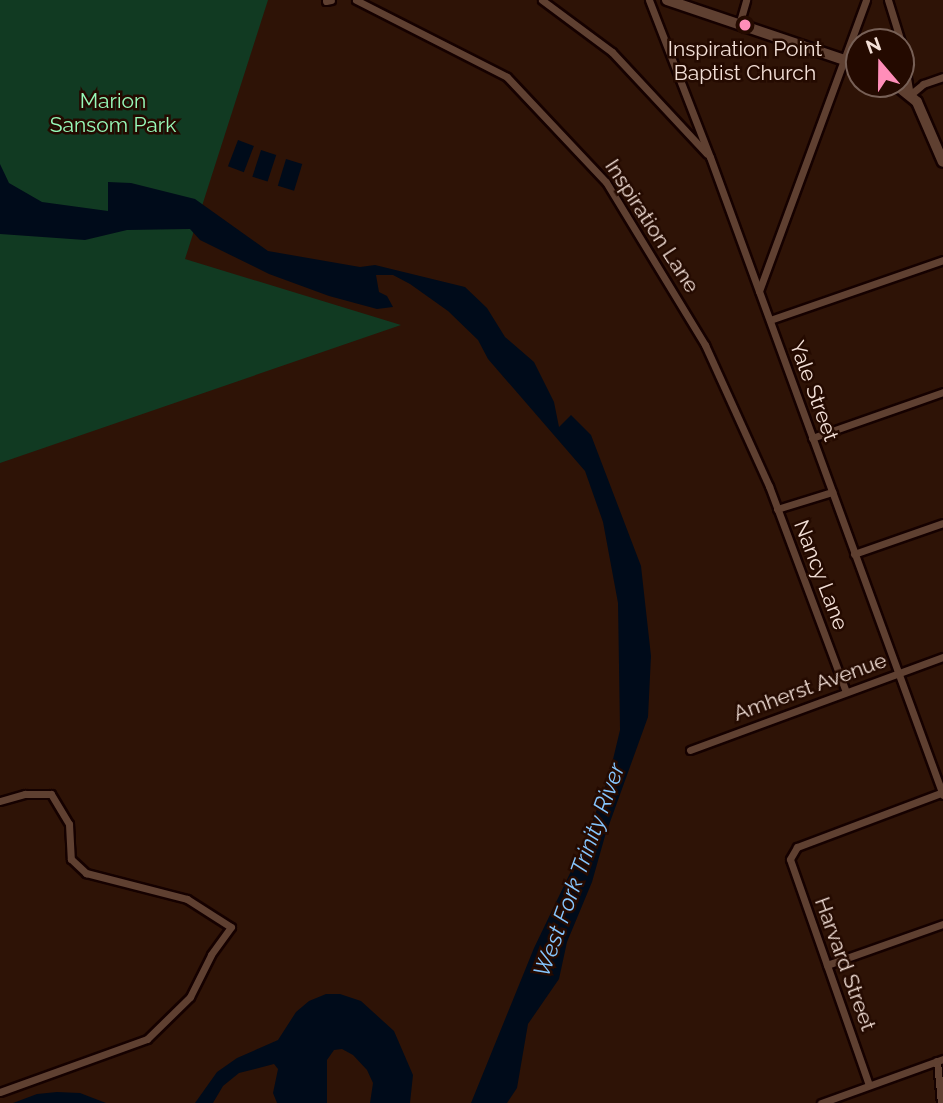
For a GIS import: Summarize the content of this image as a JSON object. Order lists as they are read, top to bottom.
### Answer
{
  "streets": {
    "street": [
      "Inspiration Lane",
      "Yale Street",
      "Nancy Lane",
      "Amherst Avenue",
      "Harvard Street"
    ]
  },
  "crossings": [
    ["Inspiration Lane", "Nancy Lane"],
    ["Yale Street", "Amherst Avenue"],
    ["Yale Street", "Harvard Street"],
    ["Nancy Lane", "Amherst Avenue"]
  ],
  "water": ["West Fork Trinity River"],
  "parks": ["Marion Sansom Park"],
  "places": ["Inspiration Point Baptist Church"],
  "north": "top"
}
